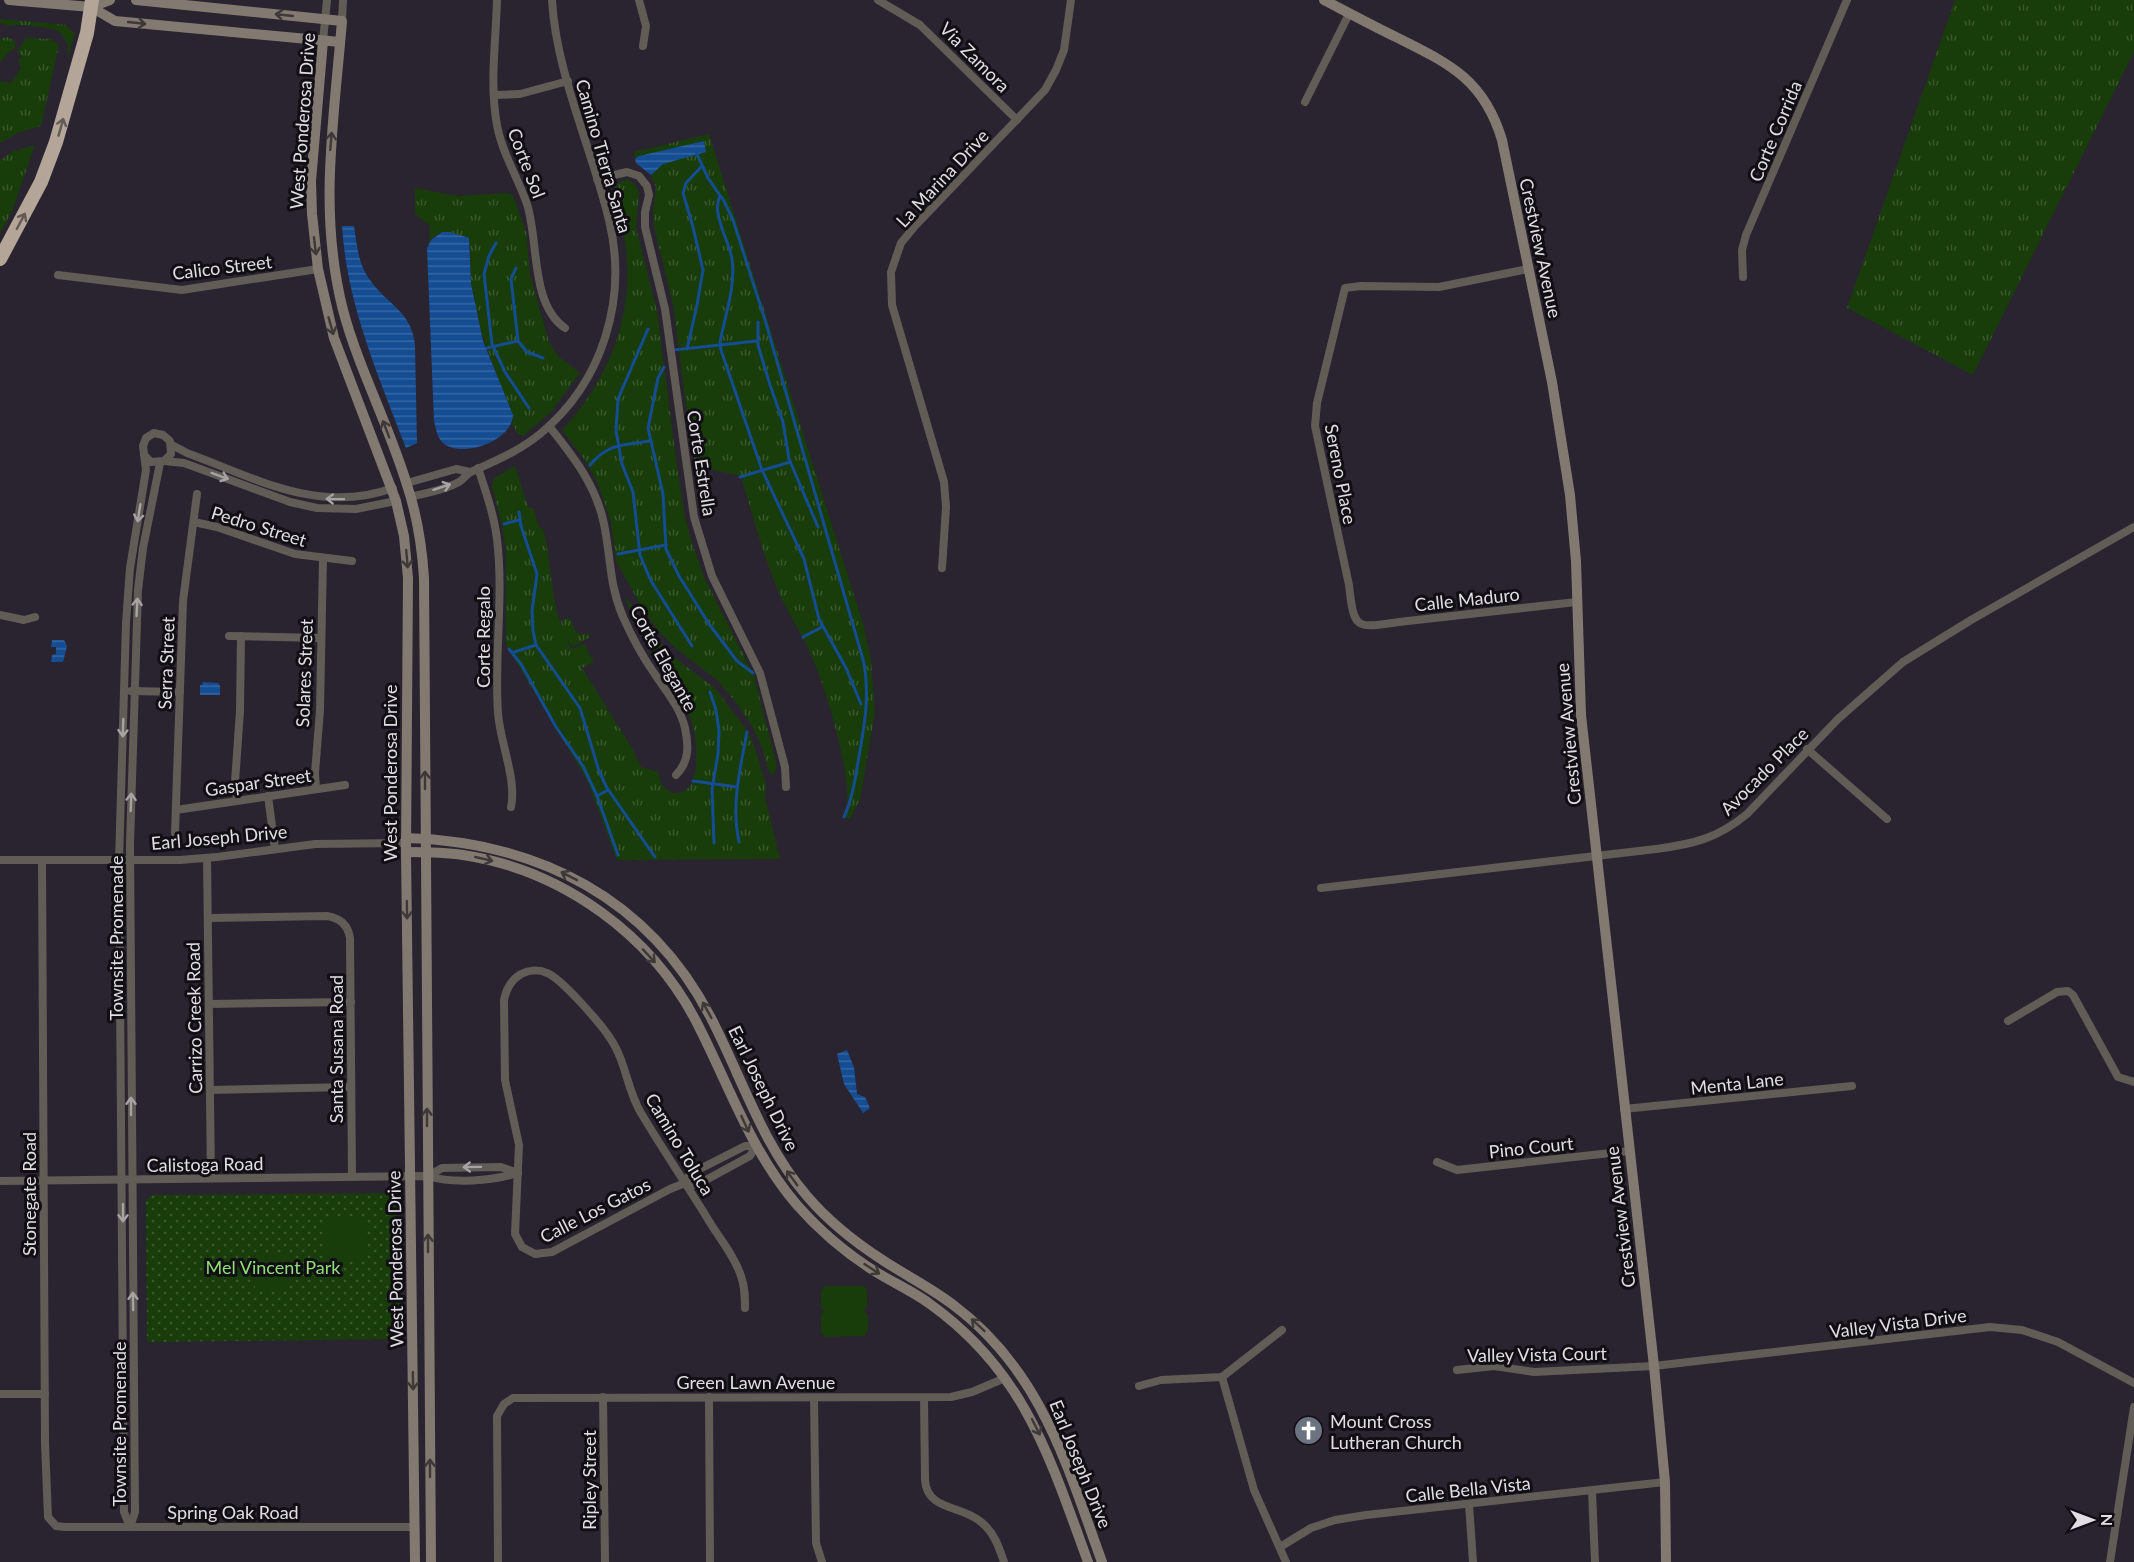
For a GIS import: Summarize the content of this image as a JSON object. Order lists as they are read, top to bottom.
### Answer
{
  "streets": {
    "main road": ["West Ponderosa Drive", "Crestview Avenue", "Earl Joseph Drive"],
    "street": [
      "Via Zamora",
      "Corte Corrida",
      "Camino Tierra Santa",
      "Corte Sol",
      "La Marina Drive",
      "Calico Street",
      "Corte Estrella",
      "Sereno Place",
      "Pedro Street",
      "Calle Maduro",
      "Corte Regalo",
      "Corte Elegante",
      "Serra Street",
      "Solares Street",
      "Avocado Place",
      "Gaspar Street",
      "Townsite Promenade",
      "Carrizo Creek Road",
      "Santa Susana Road",
      "Menta Lane",
      "Camino Toluca",
      "Pino Court",
      "Calistoga Road",
      "Stonegate Road",
      "Calle Los Gatos",
      "Valley Vista Drive",
      "Valley Vista Court",
      "Green Lawn Avenue",
      "Ripley Street",
      "Calle Bella Vista",
      "Spring Oak Road"
    ]
  },
  "crossings": [
    ["Via Zamora", "La Marina Drive"],
    ["West Ponderosa Drive", "Camino Tierra Santa"],
    ["West Ponderosa Drive", "Calico Street"],
    ["West Ponderosa Drive", "Earl Joseph Drive"],
    ["West Ponderosa Drive", "Calistoga Road"],
    ["West Ponderosa Drive", "Spring Oak Road"],
    ["Camino Tierra Santa", "Corte Estrella"],
    ["Camino Tierra Santa", "Corte Regalo"],
    ["Camino Tierra Santa", "Corte Elegante"],
    ["Crestview Avenue", "Sereno Place"],
    ["Crestview Avenue", "Calle Maduro"],
    ["Crestview Avenue", "Avocado Place"],
    ["Crestview Avenue", "Menta Lane"],
    ["Crestview Avenue", "Pino Court"],
    ["Crestview Avenue", "Valley Vista Drive"],
    ["Crestview Avenue", "Valley Vista Court"],
    ["Crestview Avenue", "Calle Bella Vista"],
    ["Sereno Place", "Calle Maduro"],
    ["Pedro Street", "Serra Street"],
    ["Pedro Street", "Solares Street"],
    ["Serra Street", "Gaspar Street"],
    ["Solares Street", "Gaspar Street"],
    ["Earl Joseph Drive", "Townsite Promenade"],
    ["Earl Joseph Drive", "Carrizo Creek Road"],
    ["Earl Joseph Drive", "Stonegate Road"],
    ["Earl Joseph Drive", "Calle Los Gatos"],
    ["Earl Joseph Drive", "Green Lawn Avenue"],
    ["Townsite Promenade", "Calistoga Road"],
    ["Townsite Promenade", "Spring Oak Road"],
    ["Carrizo Creek Road", "Santa Susana Road"],
    ["Carrizo Creek Road", "Calistoga Road"],
    ["Santa Susana Road", "Calistoga Road"],
    ["Camino Toluca", "Calle Los Gatos"],
    ["Calistoga Road", "Stonegate Road"],
    ["Stonegate Road", "Spring Oak Road"],
    ["Valley Vista Drive", "Valley Vista Court"],
    ["Green Lawn Avenue", "Ripley Street"]
  ],
  "parks": ["Mel Vincent Park"],
  "places": {
    "church": ["Mount Cross Lutheran Church"]
  },
  "north": "right"
}
